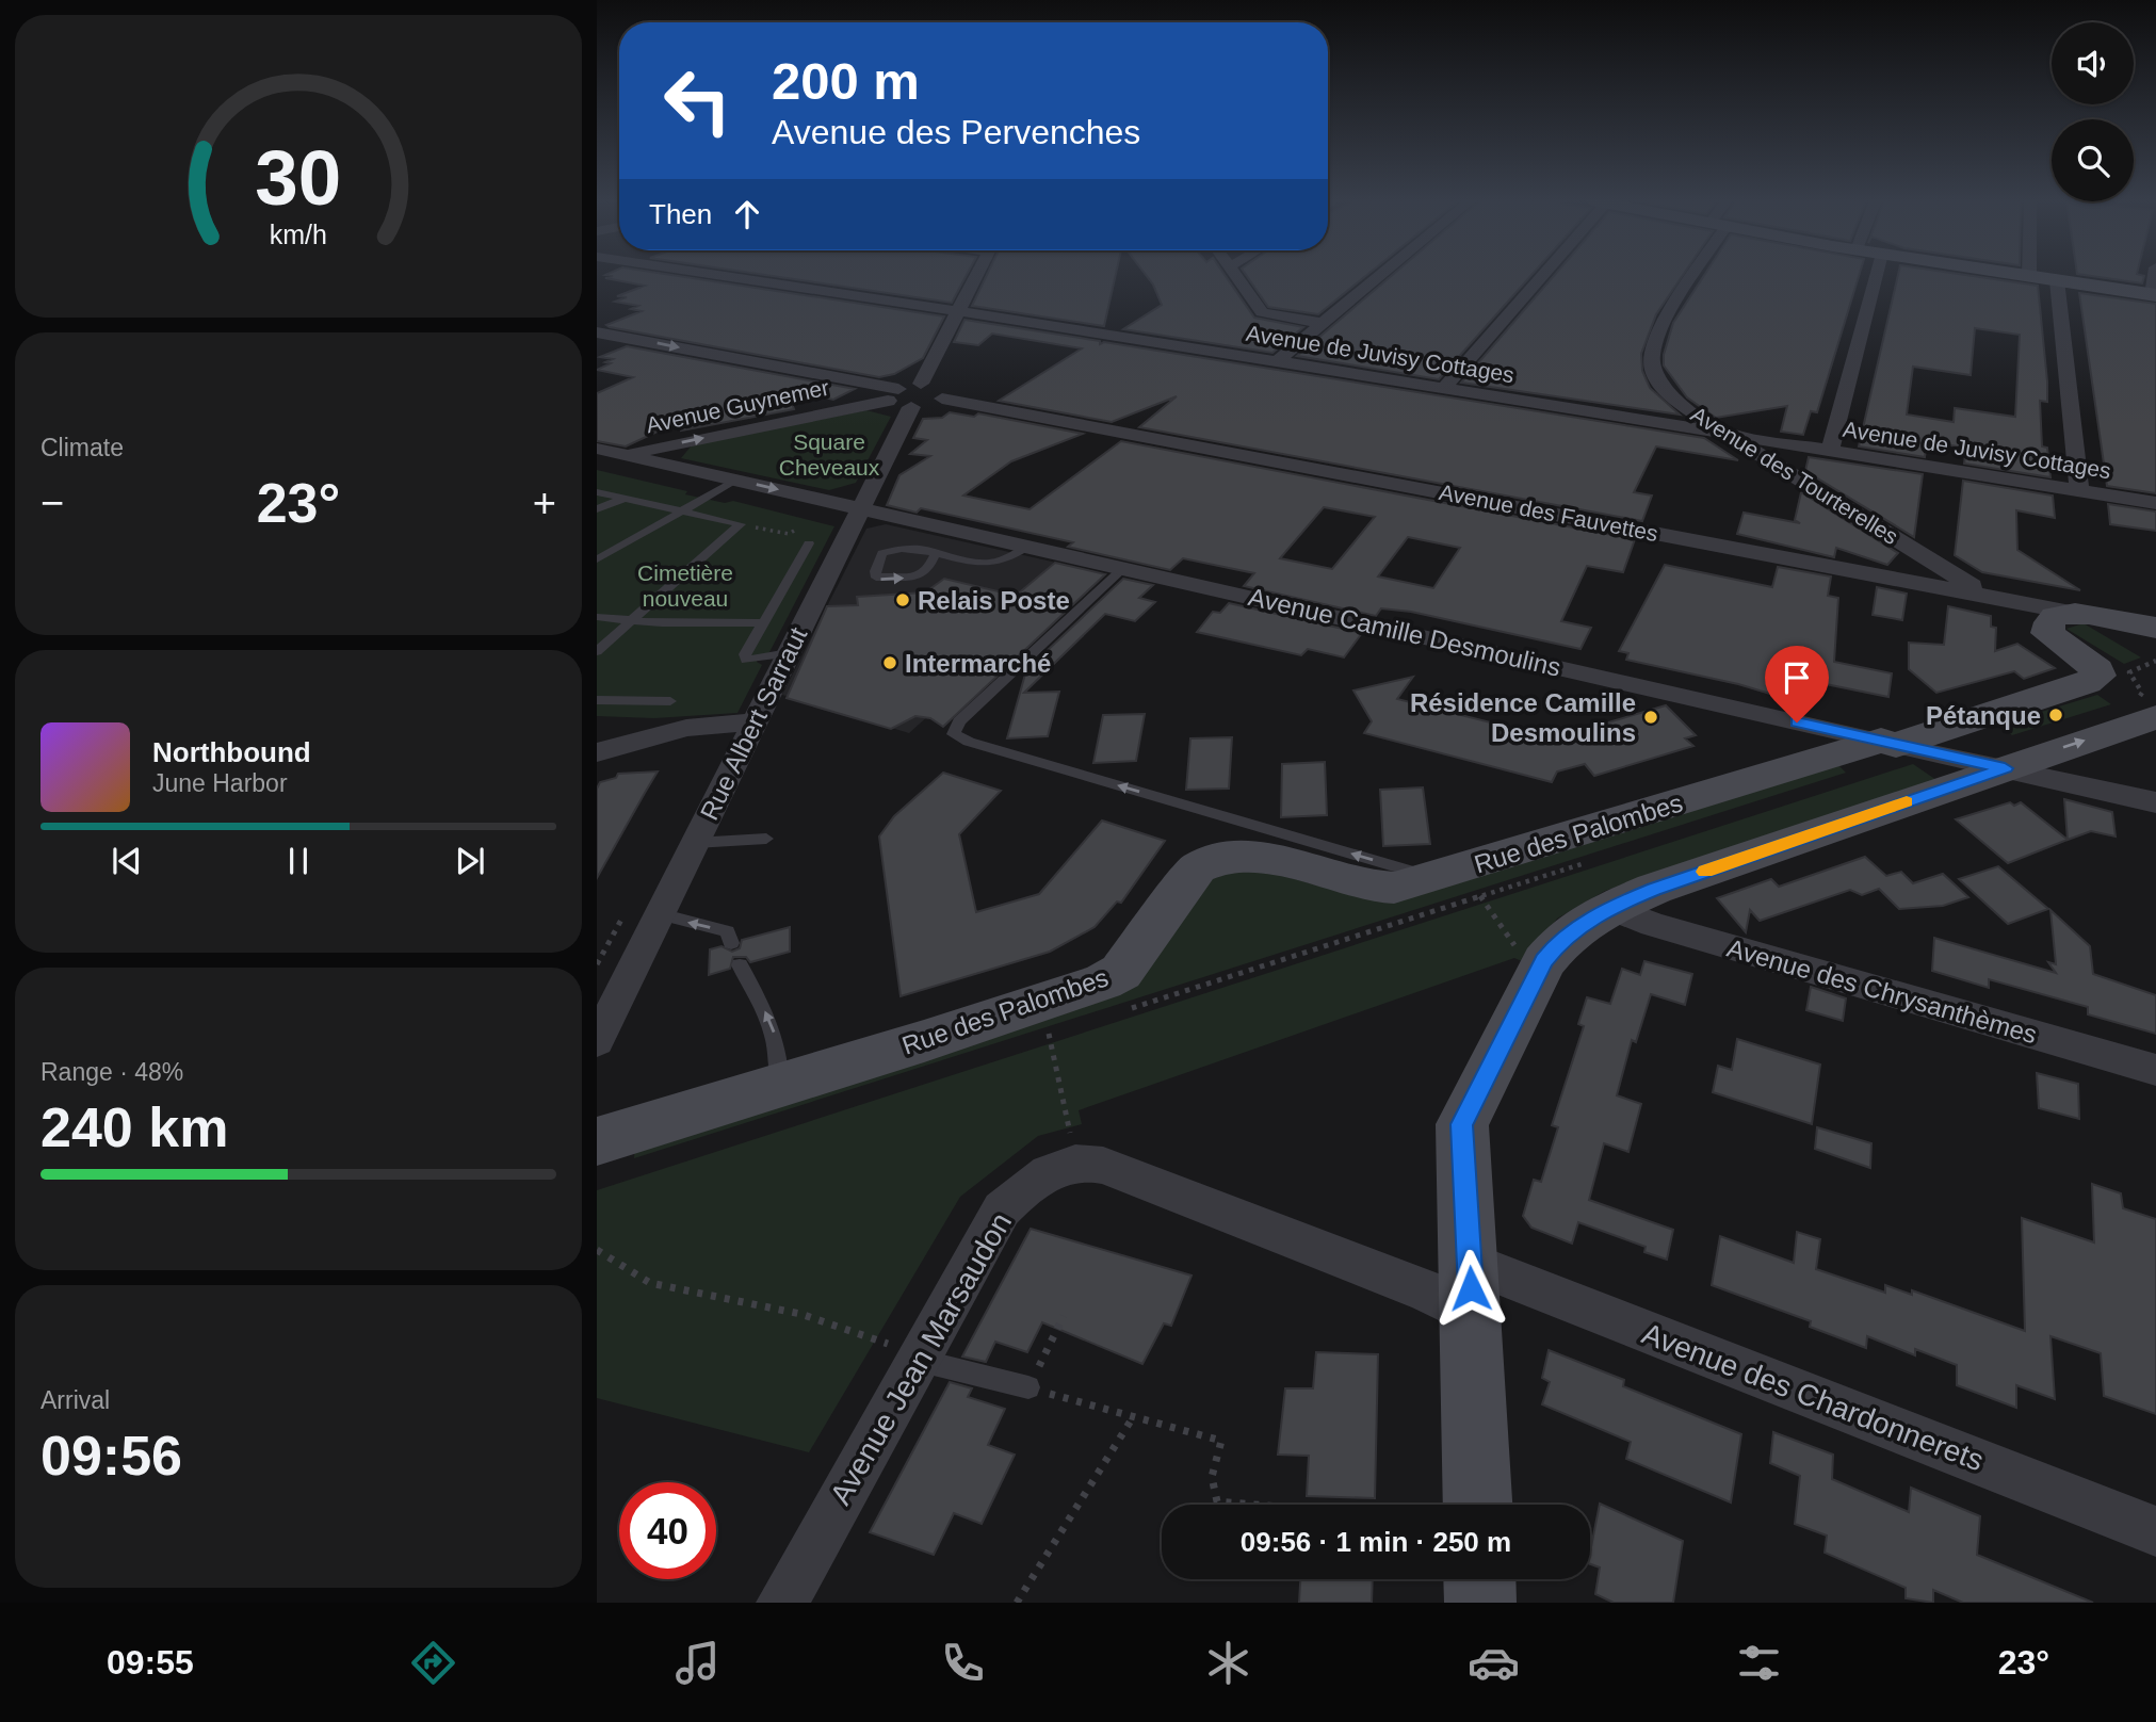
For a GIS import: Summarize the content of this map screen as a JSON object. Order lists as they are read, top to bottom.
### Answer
{
  "streets": {
    "street": [
      "Avenue de Juvisy Cottages",
      "Avenue Guynemer",
      "Avenue des Tourterelles",
      "Avenue des Fauvettes",
      "Avenue Camille Desmoulins",
      "Rue Albert Sarraut",
      "Rue des Palombes",
      "Avenue des Chrysanthèmes",
      "Avenue Jean Marsaudon",
      "Avenue des Chardonnerets"
    ]
  },
  "crossings": [
    ["Avenue de Juvisy Cottages", "Avenue des Tourterelles"],
    ["Avenue Guynemer", "Avenue Camille Desmoulins"],
    ["Avenue des Tourterelles", "Avenue des Fauvettes"],
    ["Avenue des Tourterelles", "Rue des Palombes"],
    ["Avenue Camille Desmoulins", "Rue Albert Sarraut"],
    ["Avenue Camille Desmoulins", "Rue des Palombes"]
  ],
  "parks": ["Square Cheveaux", "Cimetière nouveau"],
  "places": [
    "Relais Poste",
    "Intermarché",
    "Pétanque",
    "Résidence Camille Desmoulins"
  ],
  "page": {
    "turn": ["200 m", "Avenue des Pervenches"],
    "then": "Then",
    "tile": [
      "Climate",
      ["Range · 48%", "240 km"],
      ["Arrival", "09:56"]
    ],
    "heat": ["−", "23°", "+"],
    "song": ["Northbound", "June Harbor"],
    "limit": "40",
    "trip": "09:56 · 1 min · 250 m",
    "tabs": ["09:55", "23°"],
    "gauge": ["30", "km/h"]
  }
}
